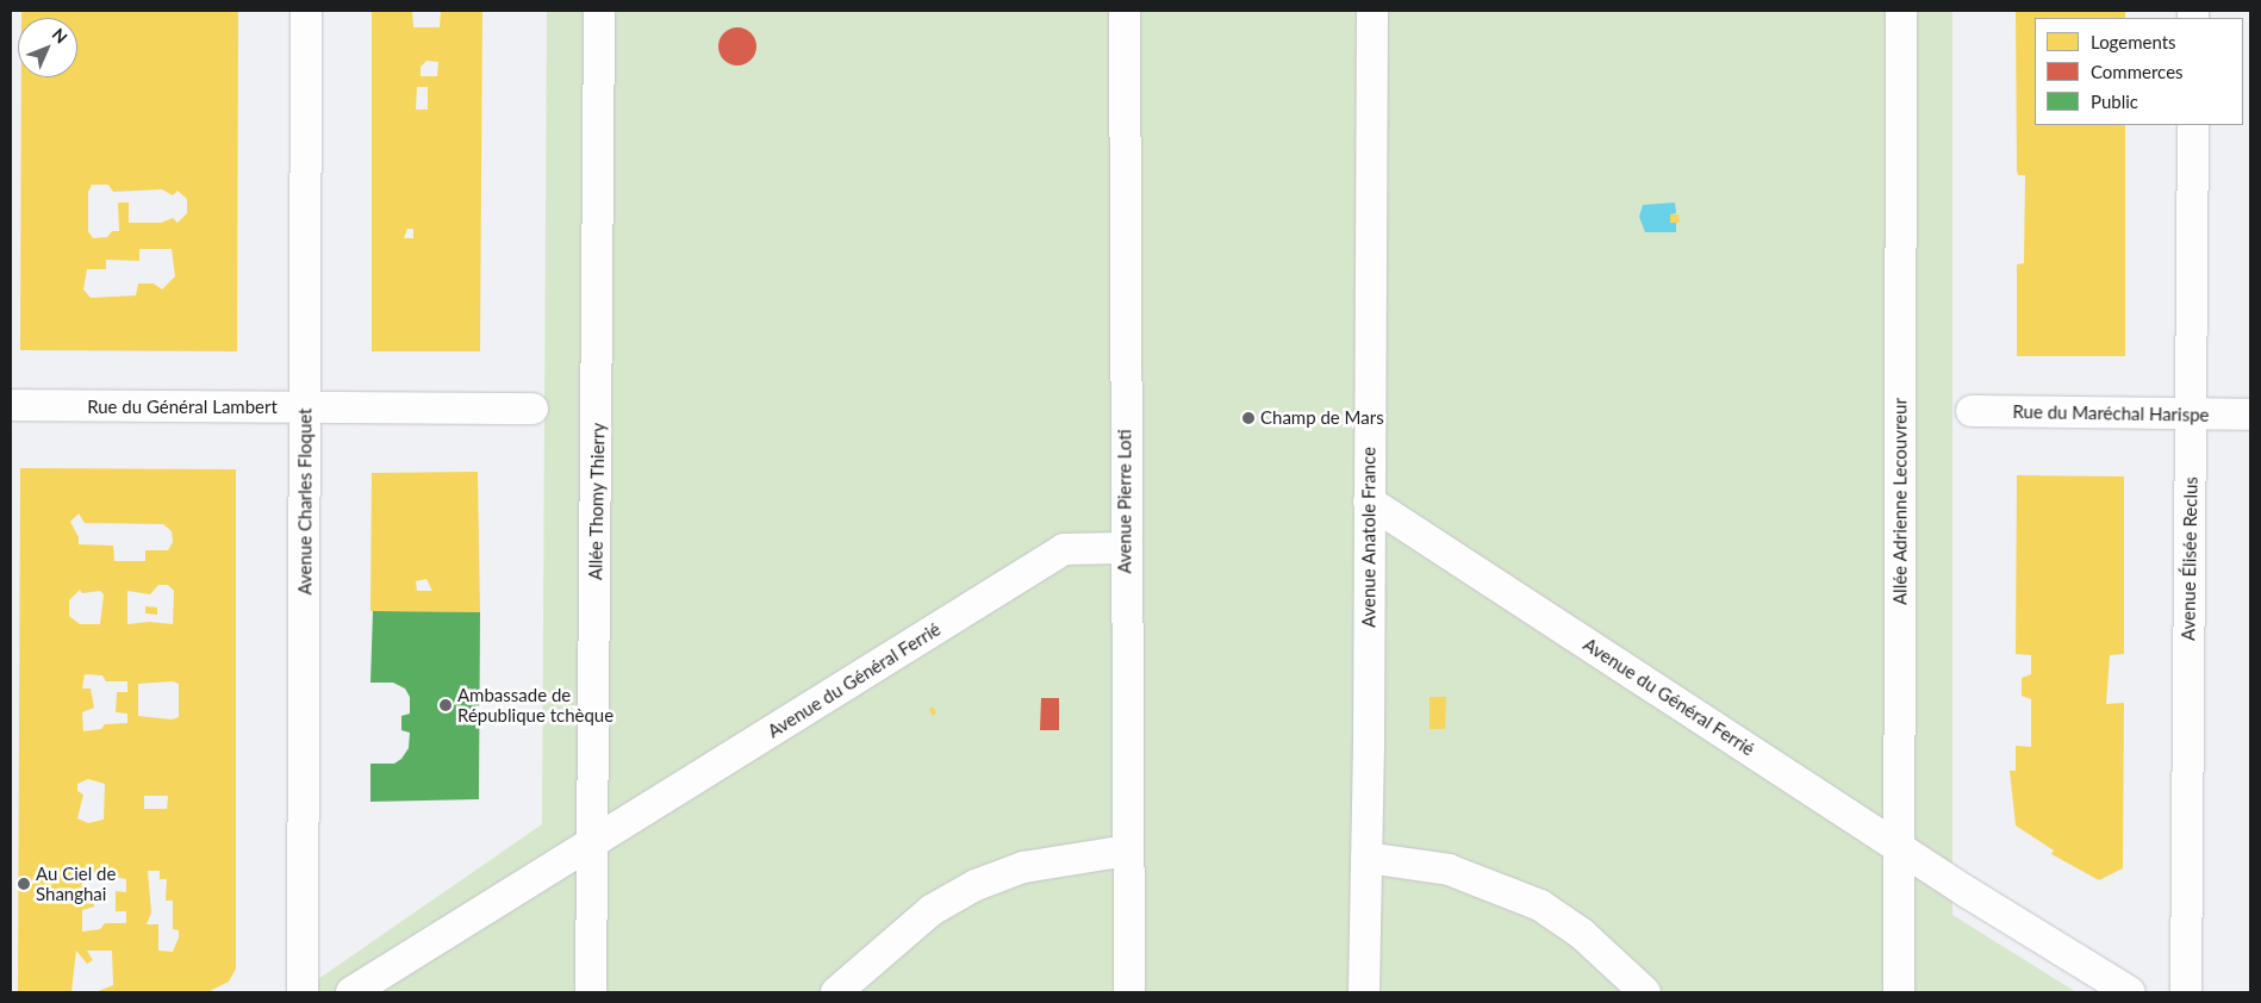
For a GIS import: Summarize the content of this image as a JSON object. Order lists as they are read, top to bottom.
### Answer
{
  "streets": {
    "street": [
      "Rue du Général Lambert",
      "Rue du Maréchal Harispe",
      "Avenue Charles Floquet",
      "Allée Thomy Thierry",
      "Avenue Pierre Loti",
      "Allée Adrienne Lecouvreur",
      "Avenue Anatole France",
      "Avenue Élisée Reclus",
      "Avenue du Général Ferrié"
    ]
  },
  "crossings": [
    ["Rue du Général Lambert", "Avenue Charles Floquet"],
    ["Rue du Maréchal Harispe", "Avenue Élisée Reclus"],
    ["Allée Thomy Thierry", "Avenue du Général Ferrié"],
    ["Avenue Pierre Loti", "Avenue du Général Ferrié"],
    ["Allée Adrienne Lecouvreur", "Avenue du Général Ferrié"],
    ["Avenue Anatole France", "Avenue du Général Ferrié"]
  ],
  "places": ["Champ de Mars", "Ambassade de République tchèque", "Au Ciel de Shanghai"],
  "legend": ["Logements", "Commerces", "Public"],
  "north": "top right"
}
